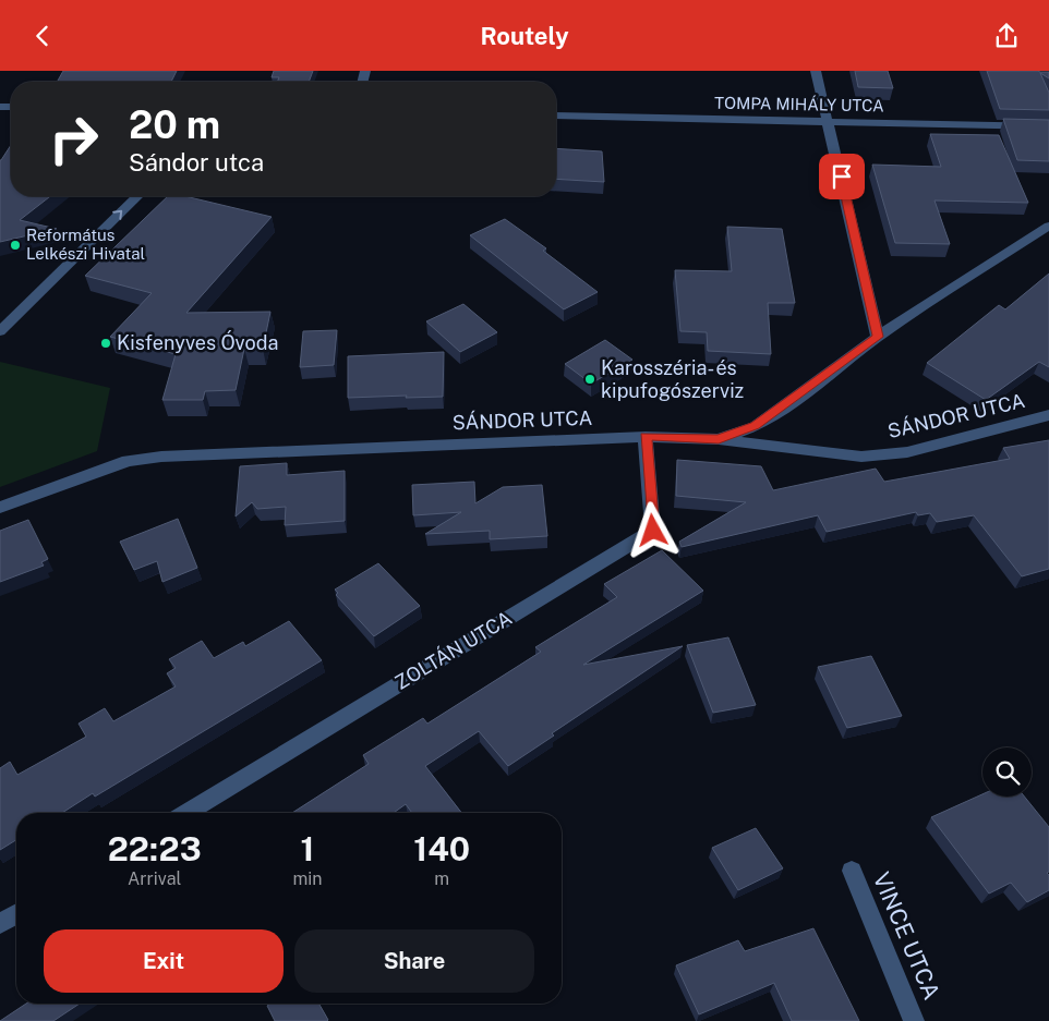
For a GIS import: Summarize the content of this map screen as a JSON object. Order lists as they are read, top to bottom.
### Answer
{
  "streets": {
    "street": [
      "TOMPA MIHÁLY UTCA",
      "SÁNDOR UTCA",
      "ZOLTÁN UTCA",
      "VINCE UTCA"
    ]
  },
  "crossings": [
    ["SÁNDOR UTCA", "ZOLTÁN UTCA"]
  ],
  "places": ["Református Lelkészi Hivatal", "Kisfenyves Óvoda", "Karosszéria- és kipufogószerviz"],
  "page": {
    "header": "Routely",
    "turn": ["20 m", "Sándor utca"],
    "eta": [
      "22:23",
      "Arrival",
      "1",
      "min",
      "140",
      "m"
    ],
    "buttons": ["Exit", "Share"]
  }
}
